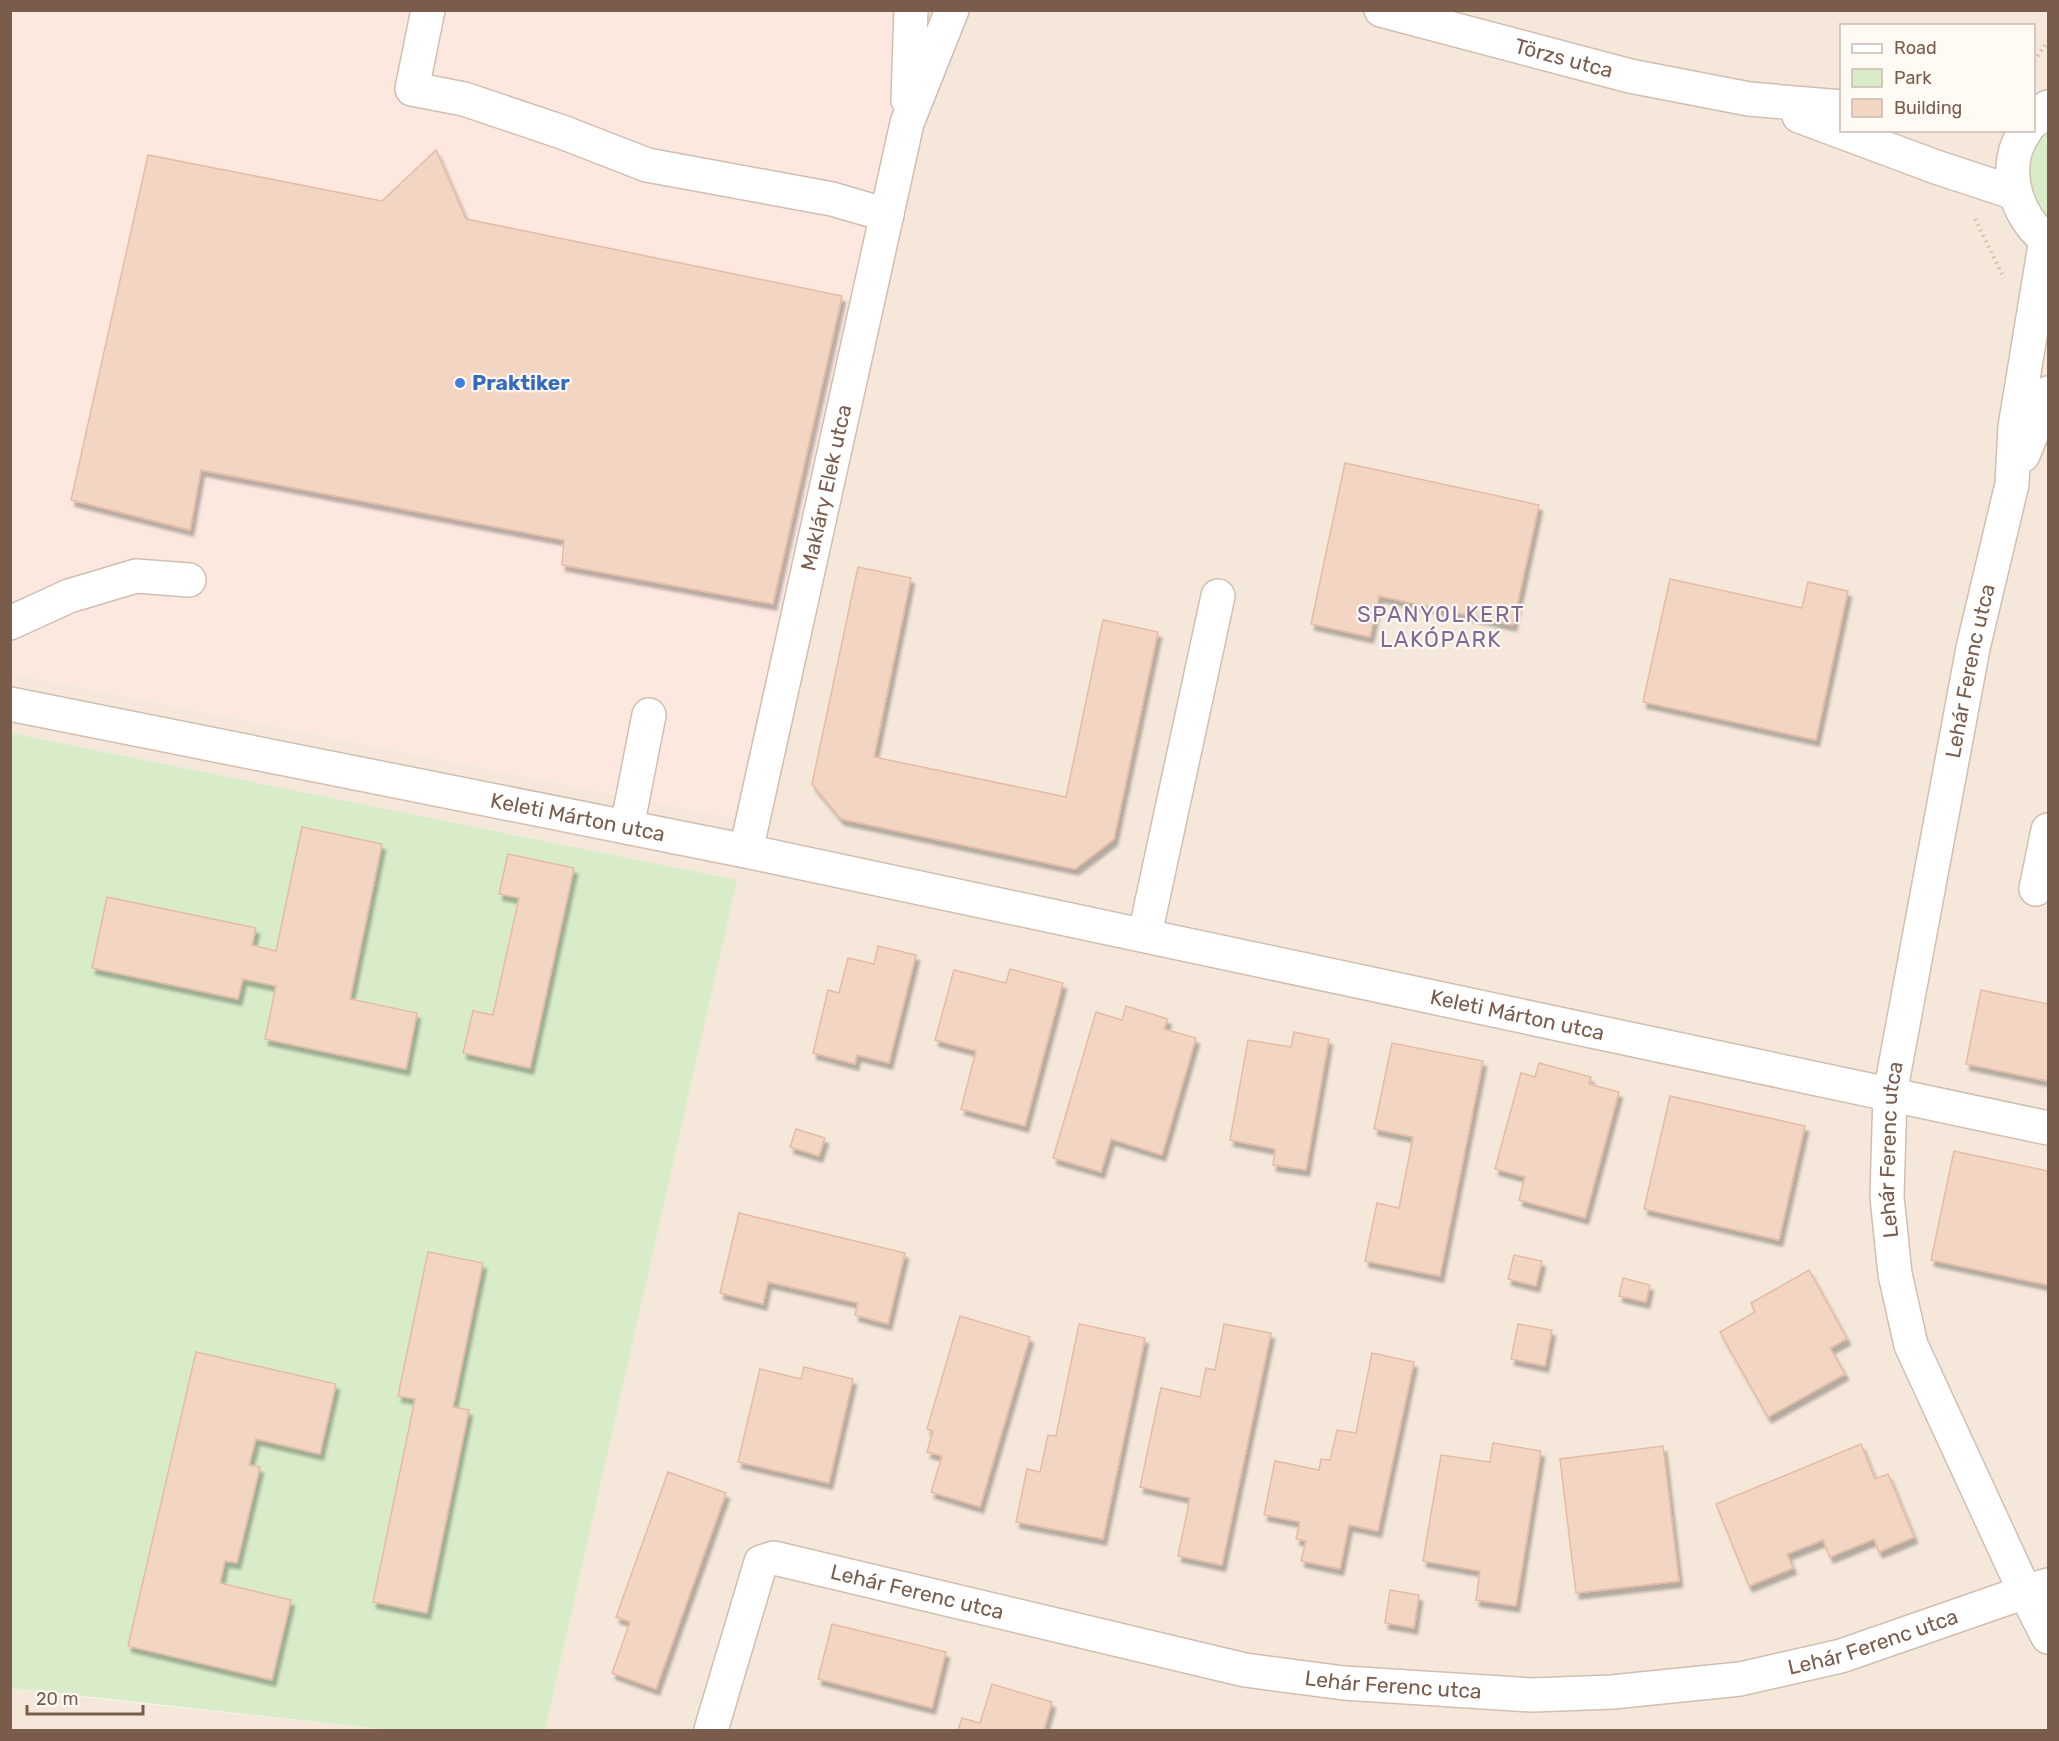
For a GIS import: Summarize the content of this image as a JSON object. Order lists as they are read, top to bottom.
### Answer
{
  "streets": {
    "street": [
      "Törzs utca",
      "Makláry Elek utca",
      "Lehár Ferenc utca",
      "Keleti Márton utca"
    ]
  },
  "crossings": [
    ["Makláry Elek utca", "Keleti Márton utca"],
    ["Lehár Ferenc utca", "Keleti Márton utca"]
  ],
  "districts": ["SPANYOLKERT LAKÓPARK"],
  "places": ["Praktiker"],
  "legend": ["Road", "Park", "Building"],
  "scale_bar": "20 m"
}
